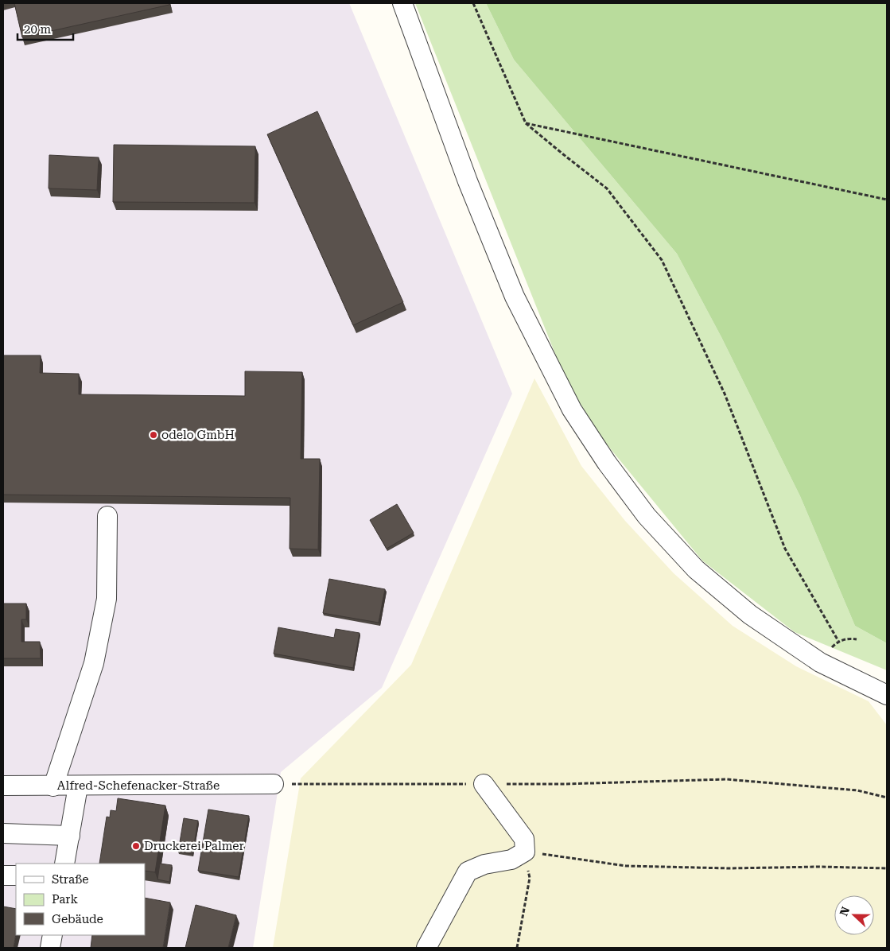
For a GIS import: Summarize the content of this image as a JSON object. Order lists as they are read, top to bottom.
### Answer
{
  "streets": {
    "street": ["Alfred-Schefenacker-Straße"]
  },
  "places": ["odelo GmbH", "Druckerei Palmer"],
  "legend": ["Straße", "Park", "Gebäude"],
  "scale_bar": "20 m",
  "north": "left"
}
